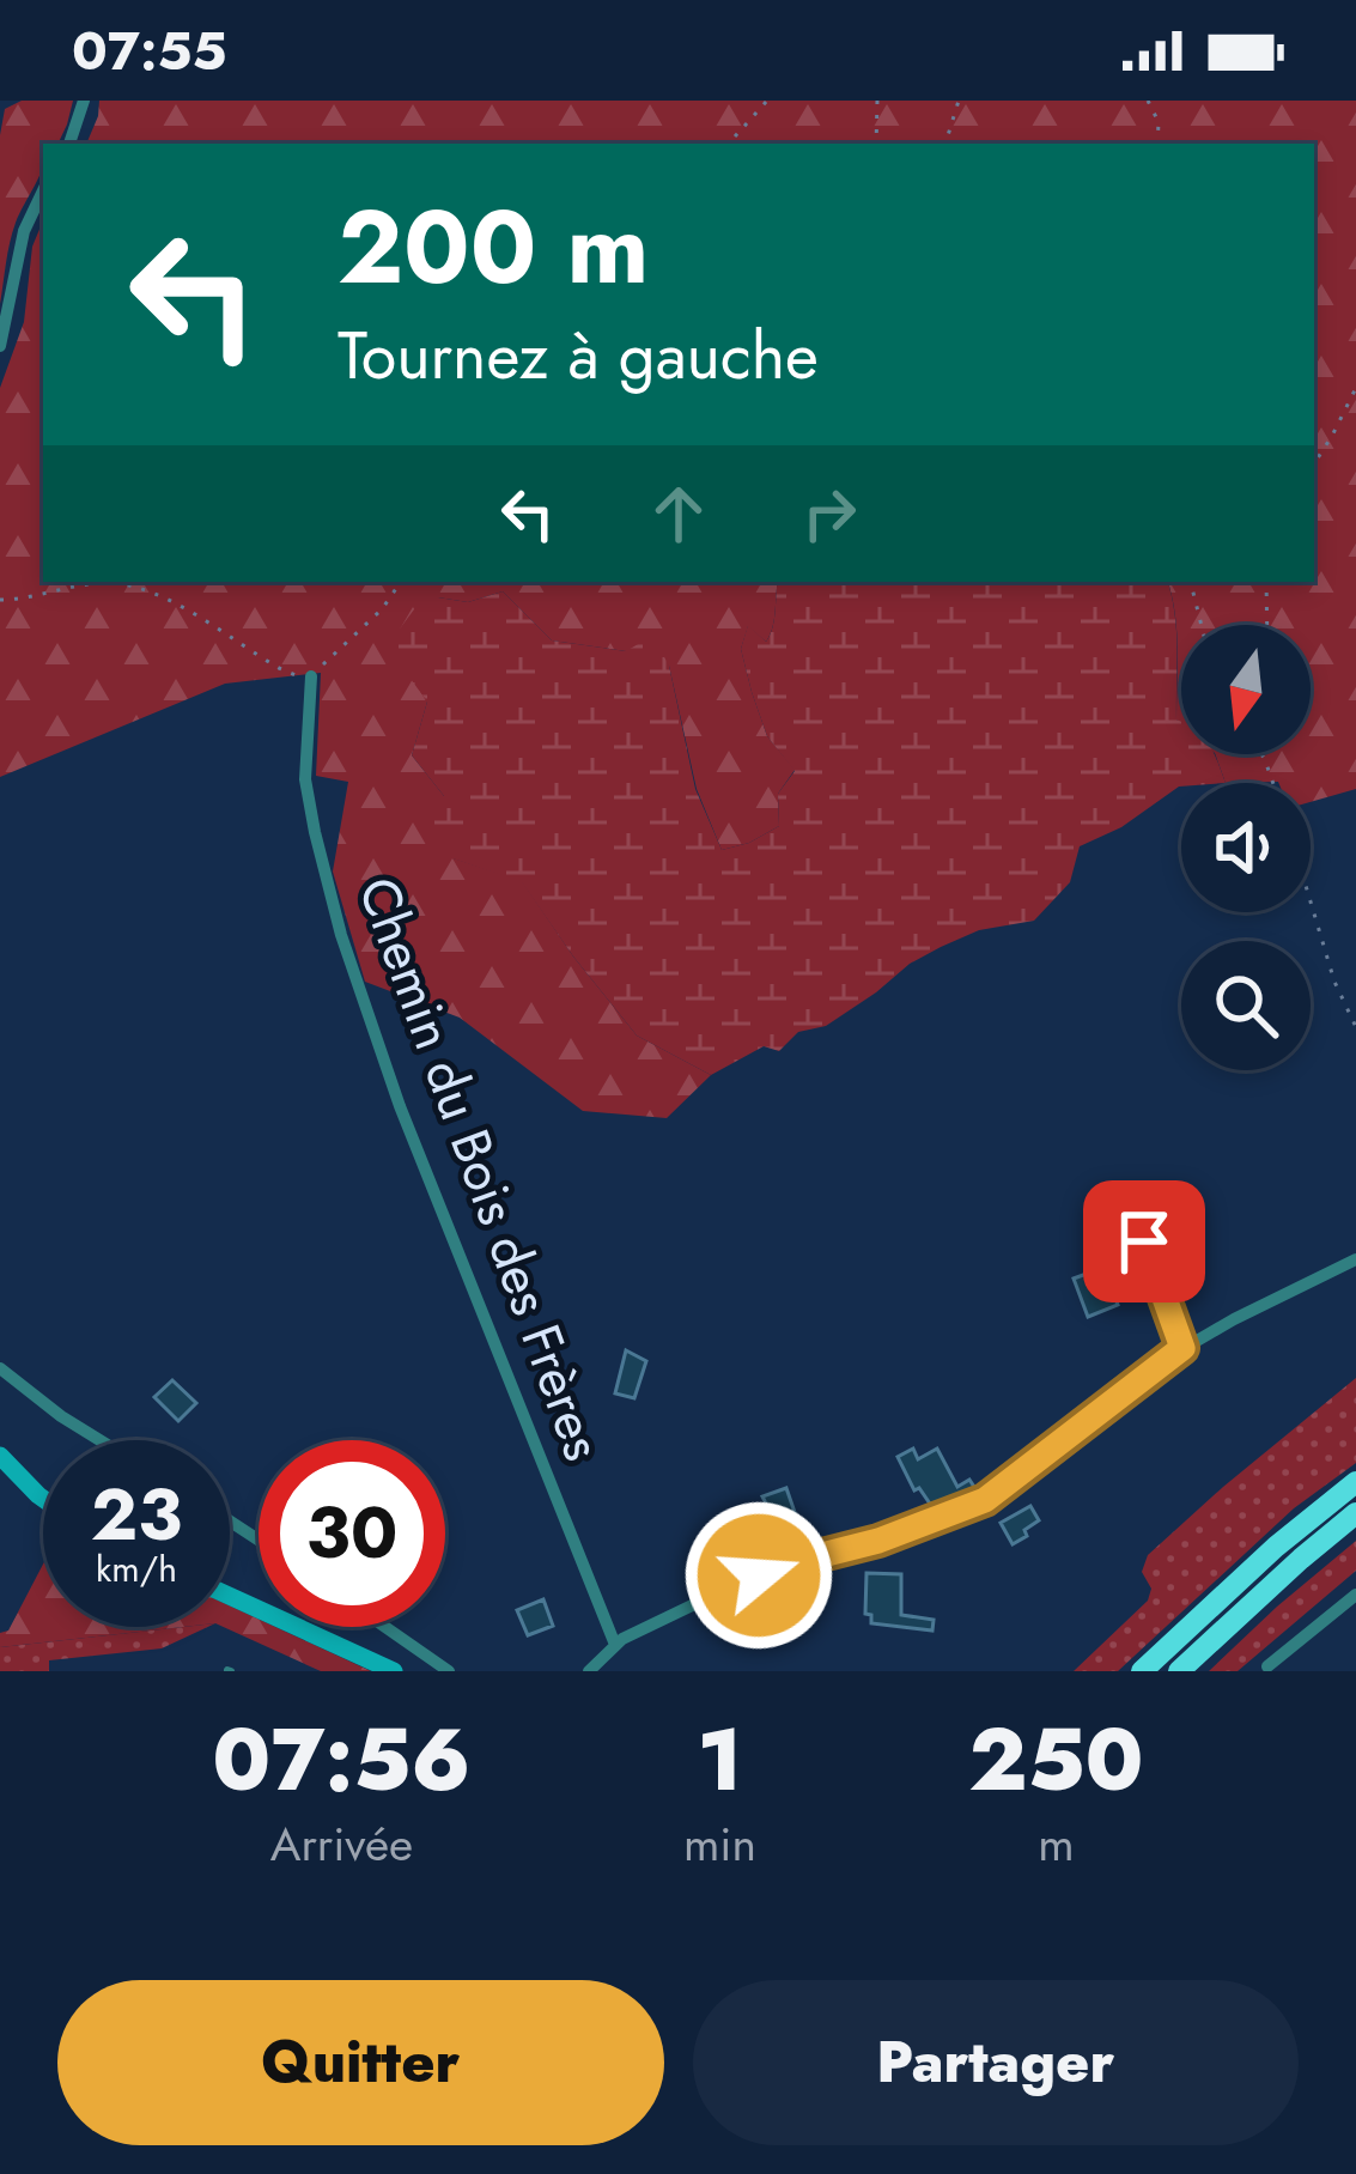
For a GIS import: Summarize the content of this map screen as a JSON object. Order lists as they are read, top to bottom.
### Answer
{
  "streets": {
    "street": ["Chemin du Bois des Frères"]
  },
  "north": "bottom",
  "page": {
    "status": "07:55",
    "turn": ["200 m", "Tournez à gauche"],
    "speed": "23 km/h",
    "limit": "30",
    "eta": [
      "07:56",
      "Arrivée",
      "1",
      "min",
      "250",
      "m"
    ],
    "buttons": ["Quitter", "Partager"]
  }
}
